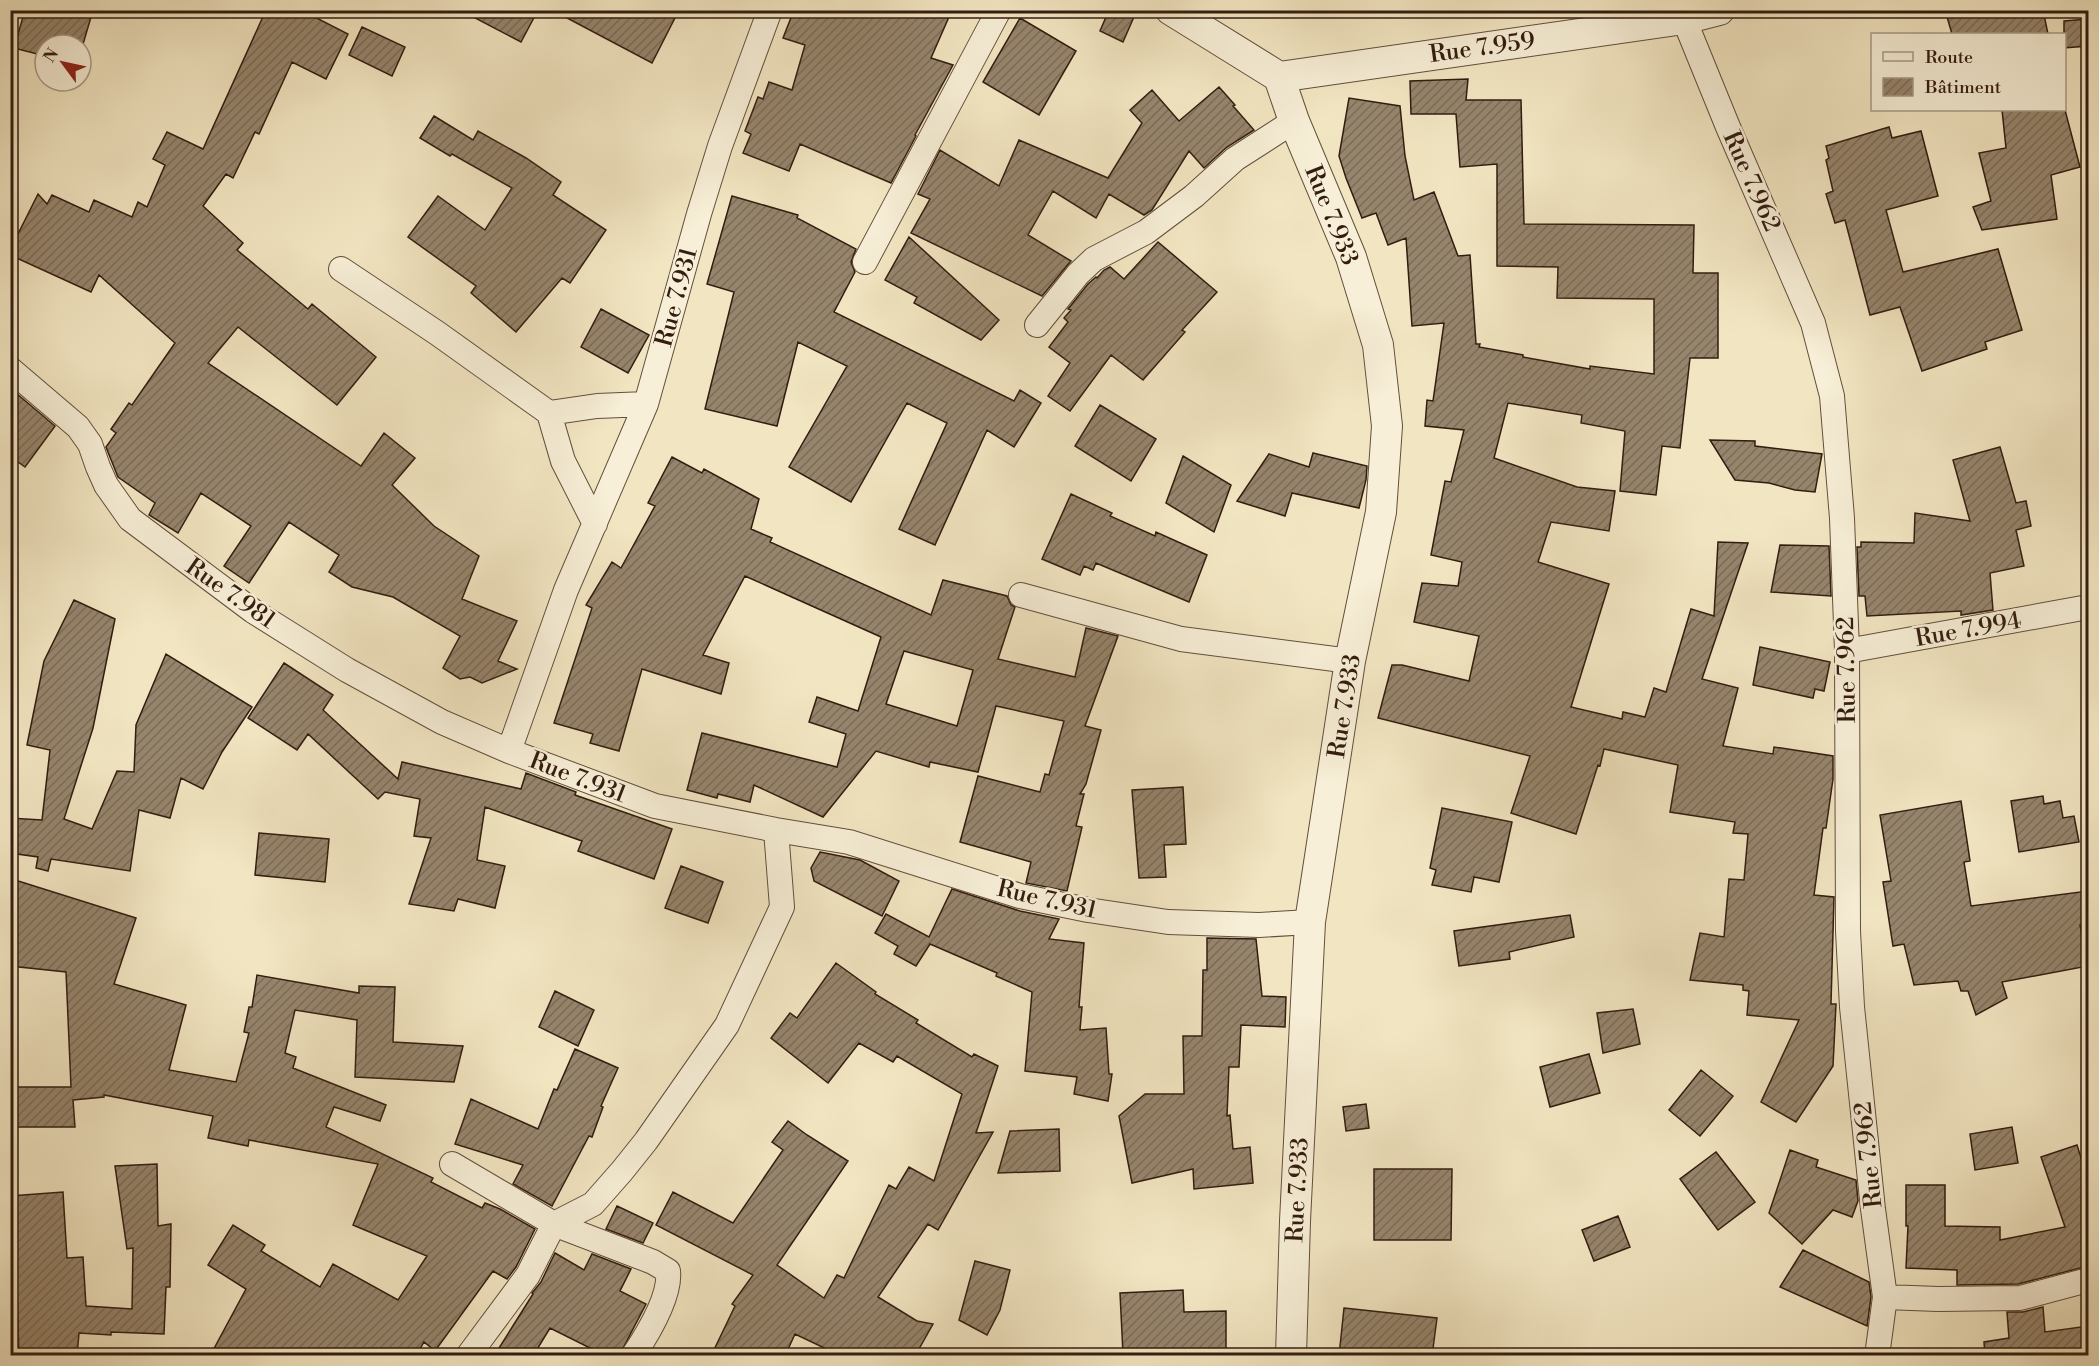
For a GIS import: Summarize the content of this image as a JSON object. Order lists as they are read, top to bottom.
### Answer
{
  "streets": {
    "street": [
      "Rue 7.959",
      "Rue 7.962",
      "Rue 7.933",
      "Rue 7.931",
      "Rue 7.981",
      "Rue 7.994"
    ]
  },
  "crossings": [
    ["Rue 7.959", "Rue 7.962"],
    ["Rue 7.959", "Rue 7.933"],
    ["Rue 7.962", "Rue 7.994"],
    ["Rue 7.933", "Rue 7.931"],
    ["Rue 7.931", "Rue 7.981"]
  ],
  "legend": ["Route", "Bâtiment"],
  "north": "top left"
}
